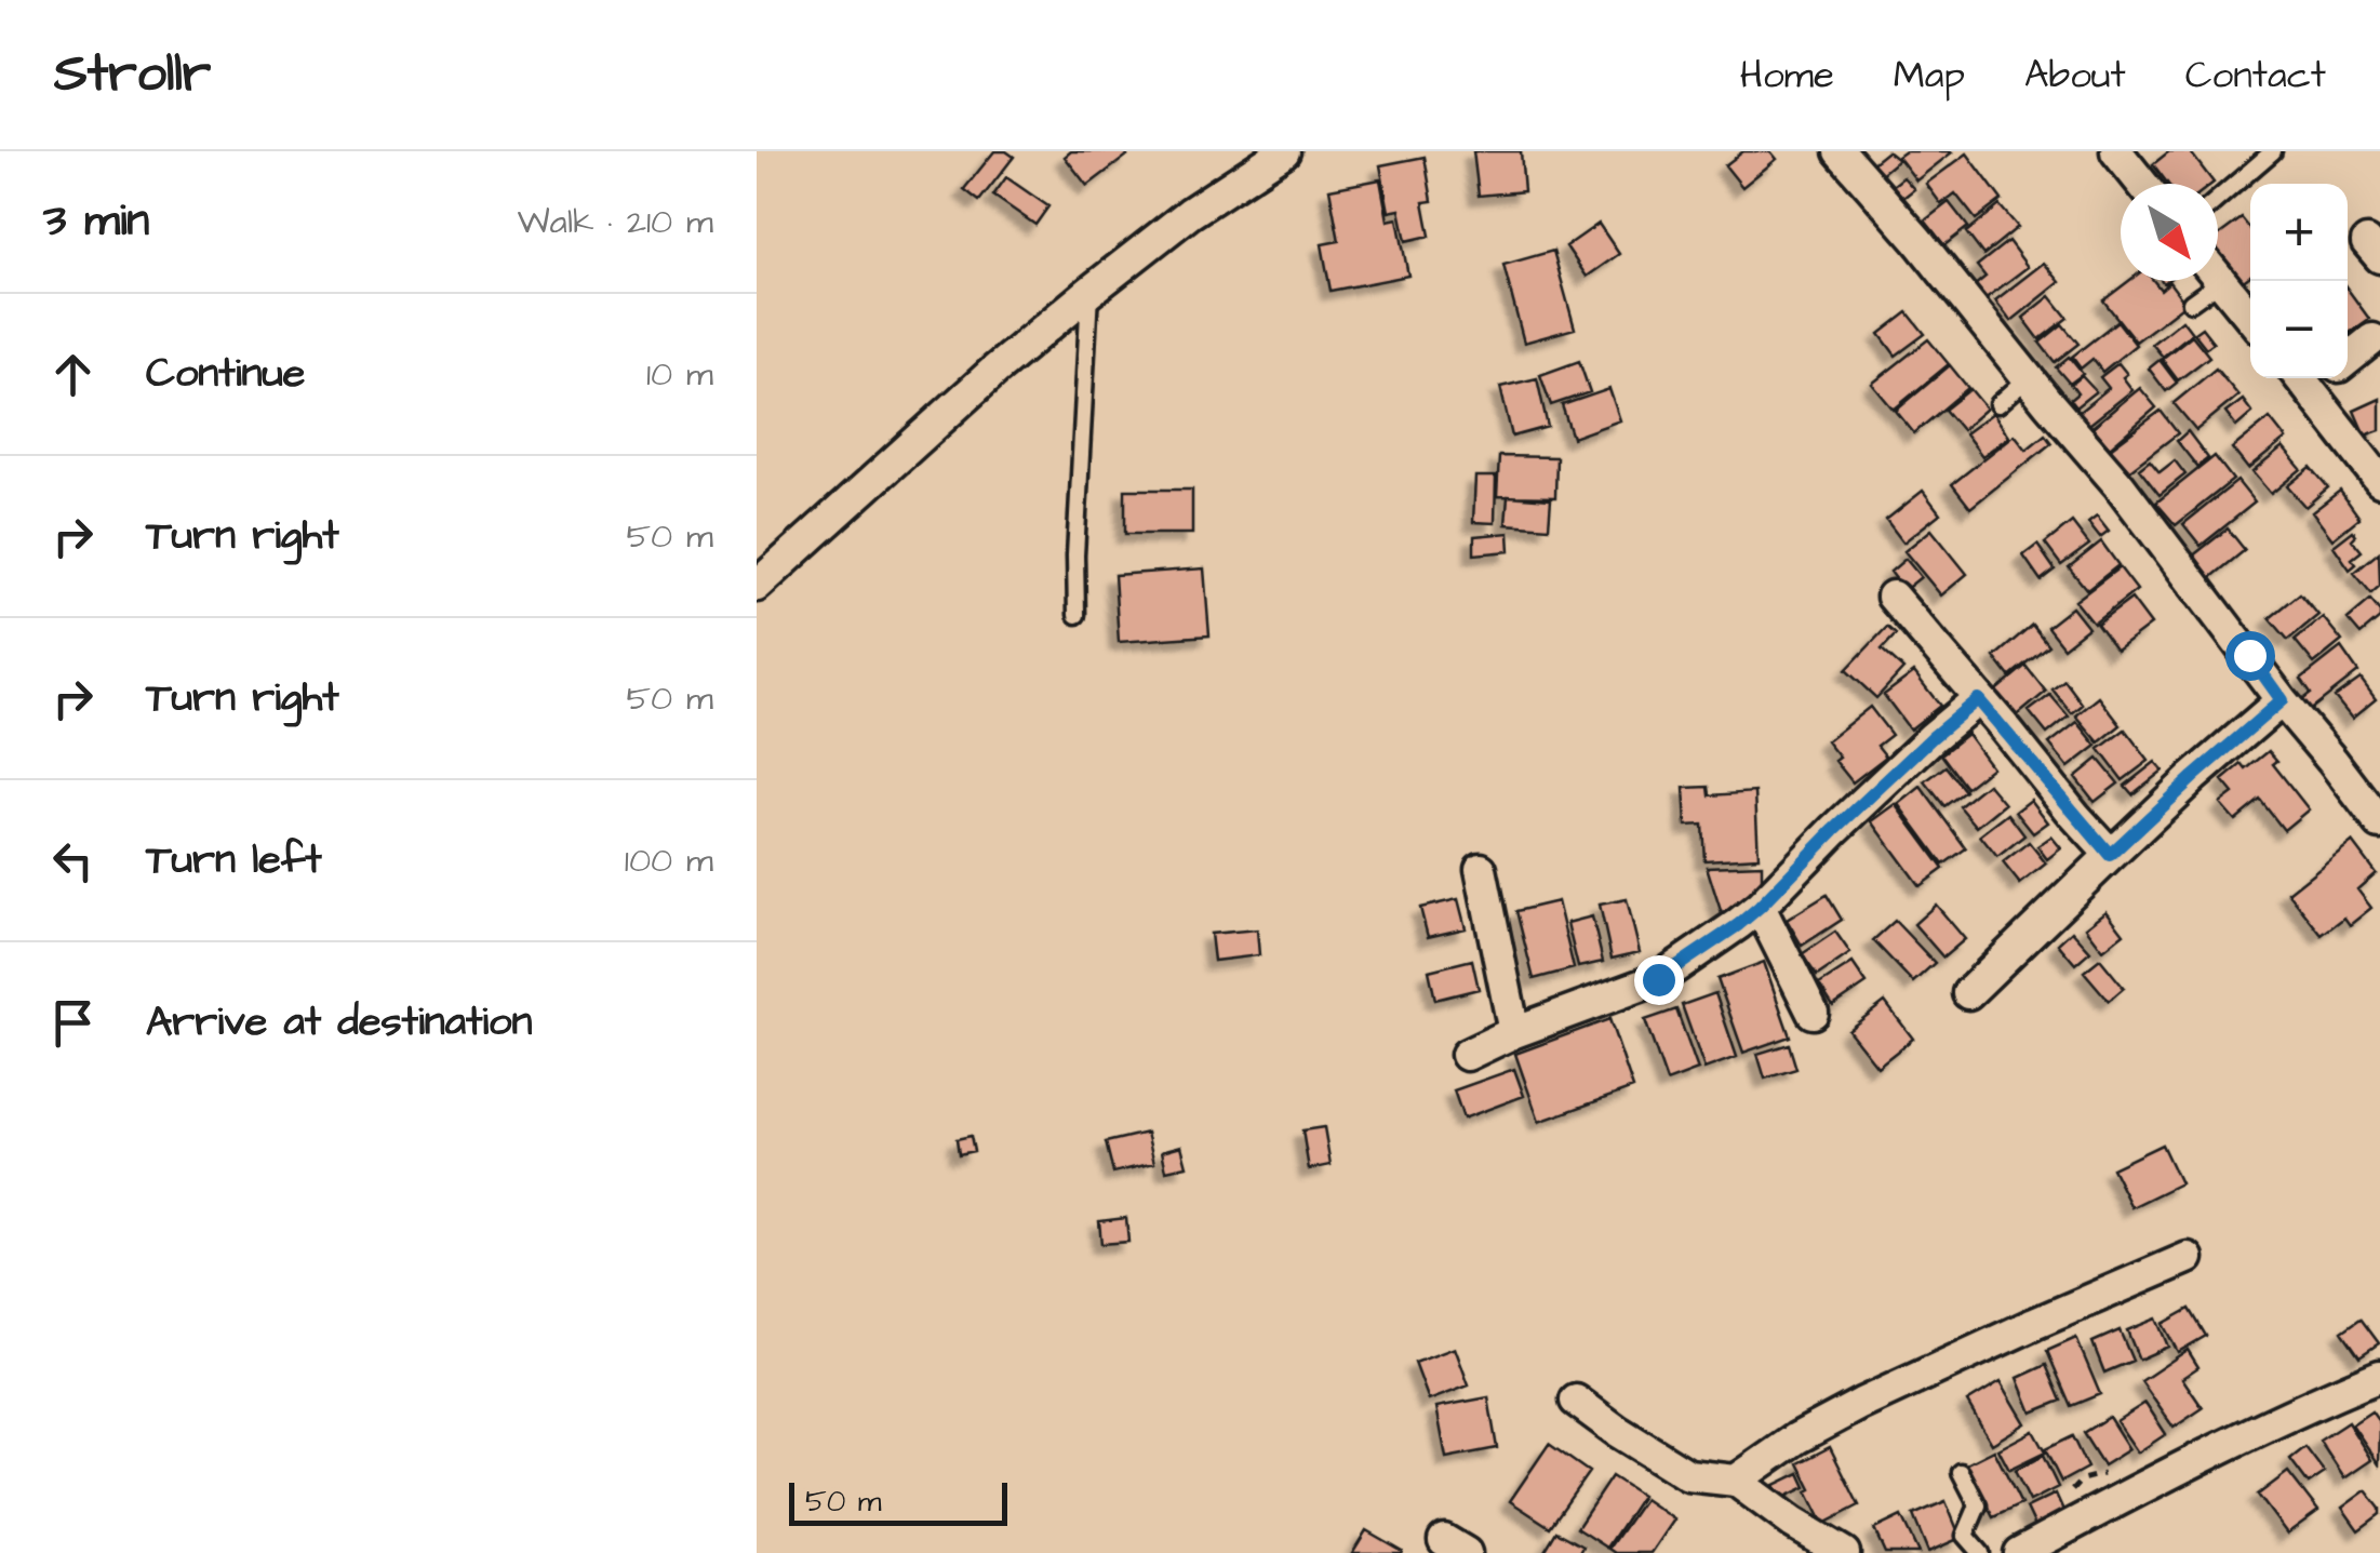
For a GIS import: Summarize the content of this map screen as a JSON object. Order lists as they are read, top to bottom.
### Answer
{
  "scale_bar": "50 m",
  "north": "bottom right",
  "page": {
    "header": "Strollr",
    "nav": [
      "Home",
      "Map",
      "About",
      "Contact"
    ],
    "heading": ["3 min", "Walk · 210 m"],
    "map_buttons": ["+", "−"],
    "list": [
      ["Continue", "10 m"],
      ["Turn right", "50 m"],
      ["Turn right", "50 m"],
      ["Turn left", "100 m"],
      "Arrive at destination"
    ],
    "scale": "50 m"
  }
}
